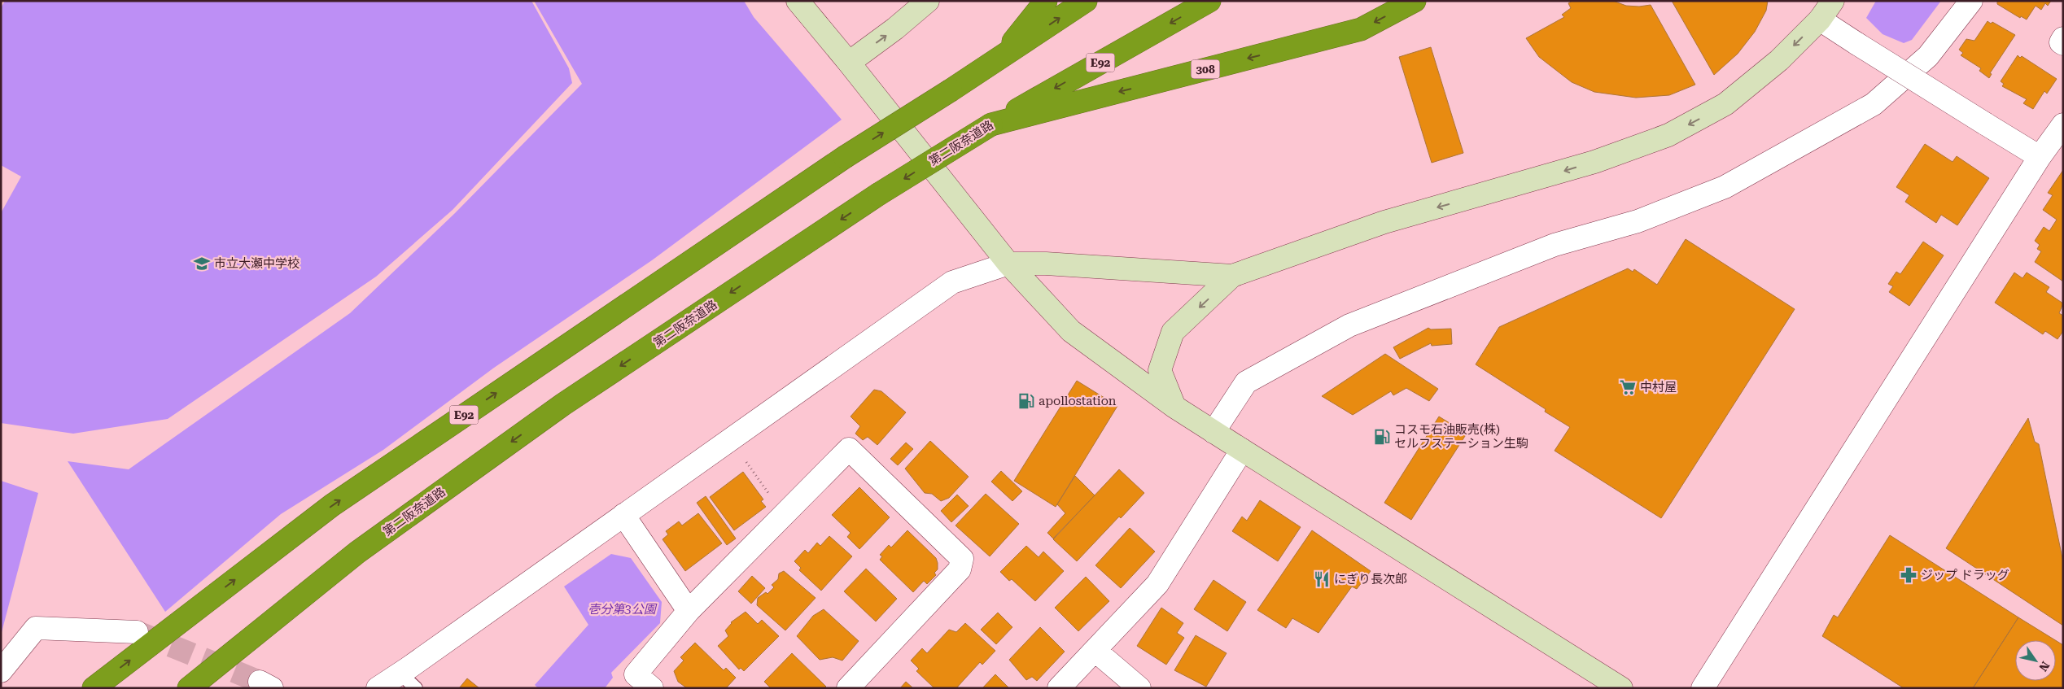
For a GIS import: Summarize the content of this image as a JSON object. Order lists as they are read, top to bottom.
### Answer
{
  "streets": {
    "highway": ["E92", "308", "第二阪奈道路"]
  },
  "crossings": [
    ["308", "第二阪奈道路"]
  ],
  "parks": ["壱分第3公園"],
  "places": {
    "school or university": ["市立大瀬中学校"],
    "supermarket": ["中村屋"],
    "fuel station": ["apollostation", "コスモ石油販売(株) セルフステーション生駒"],
    "pharmacy": ["ジップ ドラッグ"],
    "restaurant": ["にぎり長次郎"]
  },
  "north": "bottom right"
}
